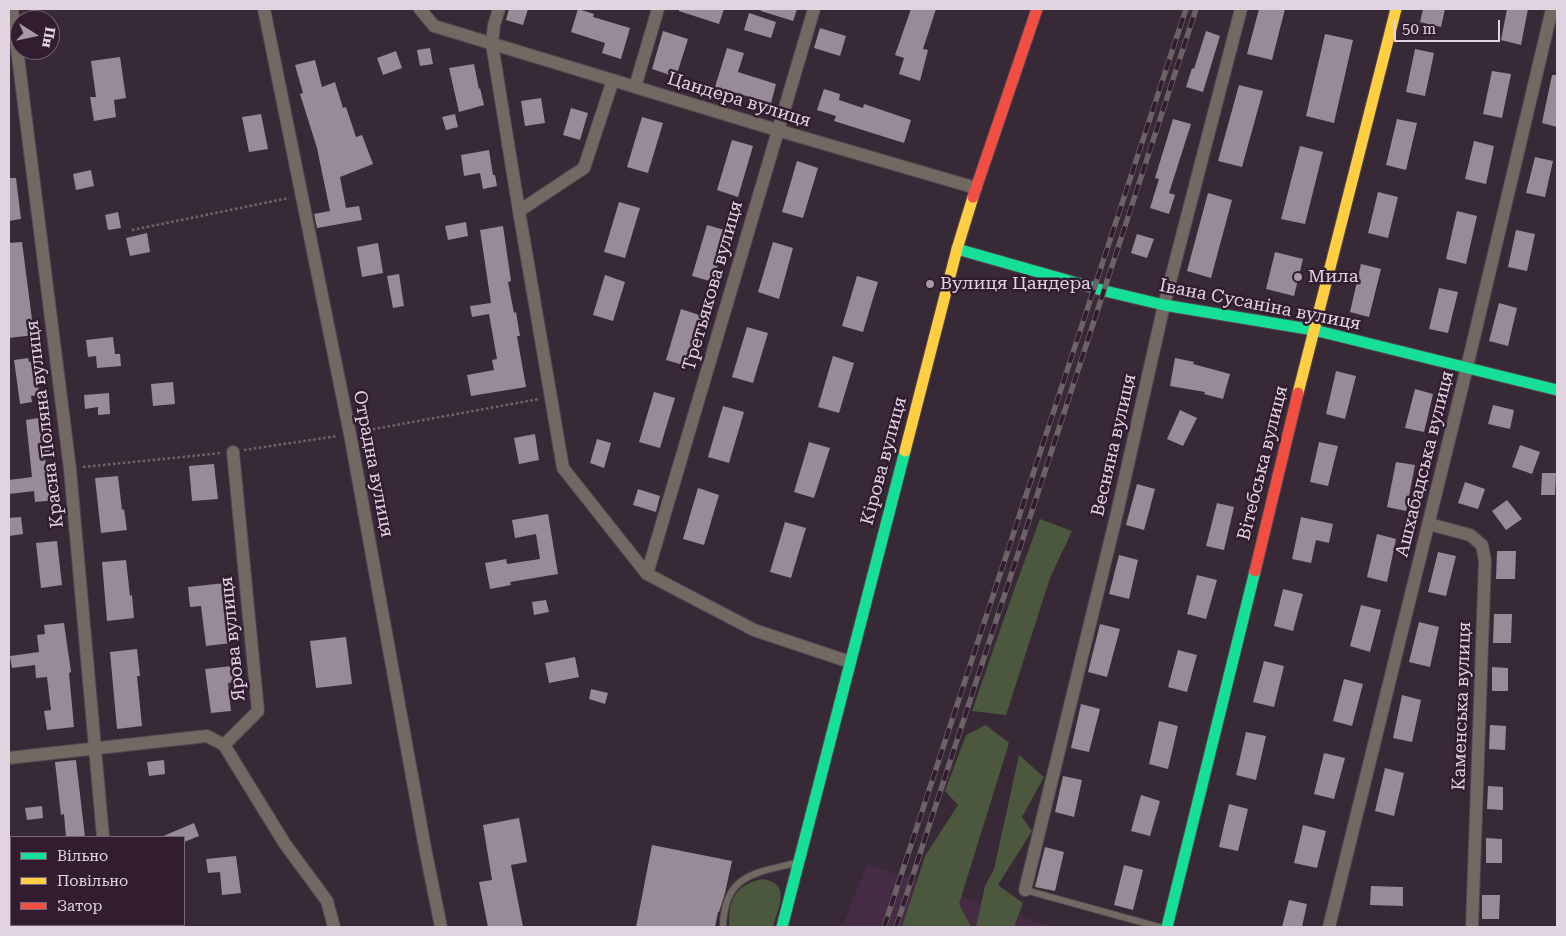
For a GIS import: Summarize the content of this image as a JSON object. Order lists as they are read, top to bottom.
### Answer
{
  "streets": {
    "street": [
      "Цандера вулиця",
      "Третьякова вулиця",
      "Івана Сусаніна вулиця",
      "Красна Поляна вулиця",
      "Весняна вулиця",
      "Кірова вулиця",
      "Вітебська вулиця",
      "Отрадна вулиця",
      "Ашхабадська вулиця",
      "Ярова вулиця",
      "Каменська вулиця"
    ]
  },
  "crossings": [
    ["Цандера вулиця", "Третьякова вулиця"],
    ["Цандера вулиця", "Кірова вулиця"],
    ["Івана Сусаніна вулиця", "Весняна вулиця"],
    ["Івана Сусаніна вулиця", "Кірова вулиця"],
    ["Івана Сусаніна вулиця", "Вітебська вулиця"],
    ["Івана Сусаніна вулиця", "Ашхабадська вулиця"],
    ["Ашхабадська вулиця", "Каменська вулиця"]
  ],
  "places": ["Мила", "Вулиця Цандера"],
  "legend": ["Вільно", "Повільно", "Затор"],
  "scale_bar": "50 m",
  "north": "right"
}
